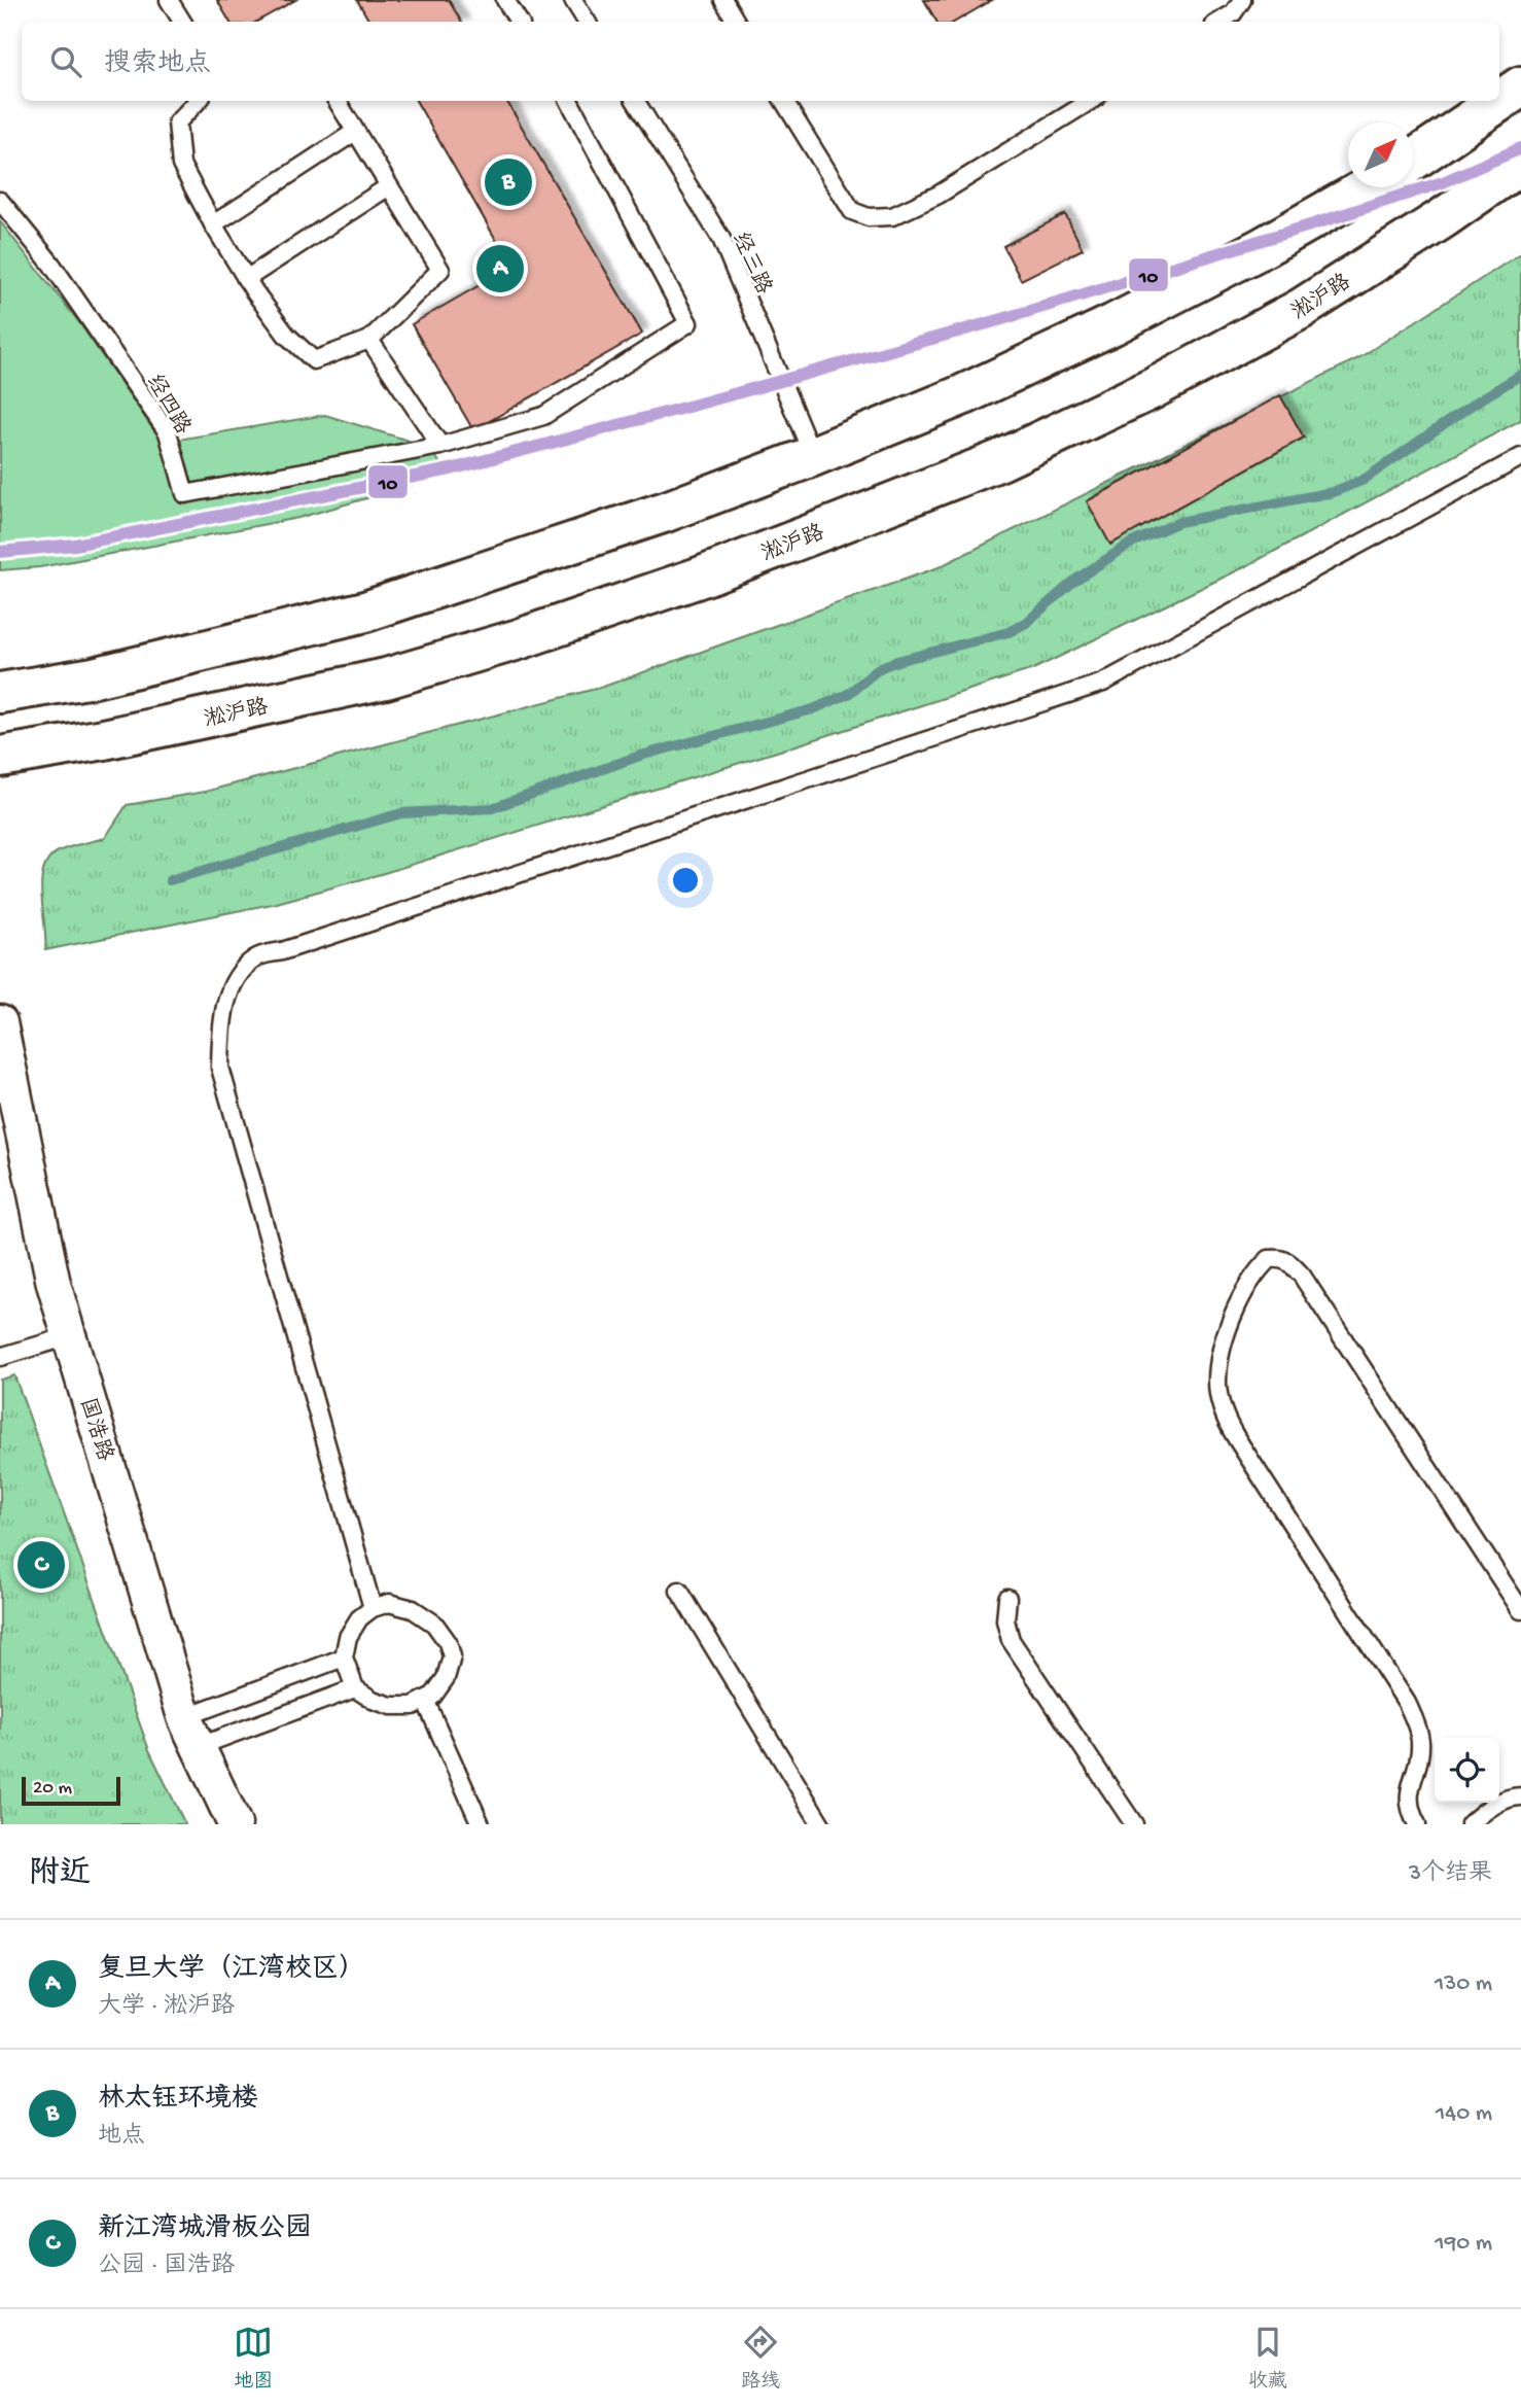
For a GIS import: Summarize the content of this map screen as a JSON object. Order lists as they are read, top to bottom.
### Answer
{
  "streets": {
    "main road": ["淞沪路"],
    "street": ["国浩路"],
    "lane": ["经三路", "经四路"]
  },
  "lines": ["transit line 10"],
  "scale_bar": "20 m",
  "north": "top right",
  "page": {
    "search": "搜索地点",
    "pins": ["B", "A", "C"],
    "scale": "20 m",
    "heading": ["附近", "3个结果"],
    "list": [
      {
        "mark": "A",
        "name": "复旦大学（江湾校区）",
        "note": "大学 · 淞沪路",
        "value": "130 m"
      },
      {
        "mark": "B",
        "name": "林太钰环境楼",
        "note": "地点",
        "value": "140 m"
      },
      {
        "mark": "C",
        "name": "新江湾城滑板公园",
        "note": "公园 · 国浩路",
        "value": "190 m"
      }
    ],
    "nav": ["地图", "路线", "收藏"]
  }
}
